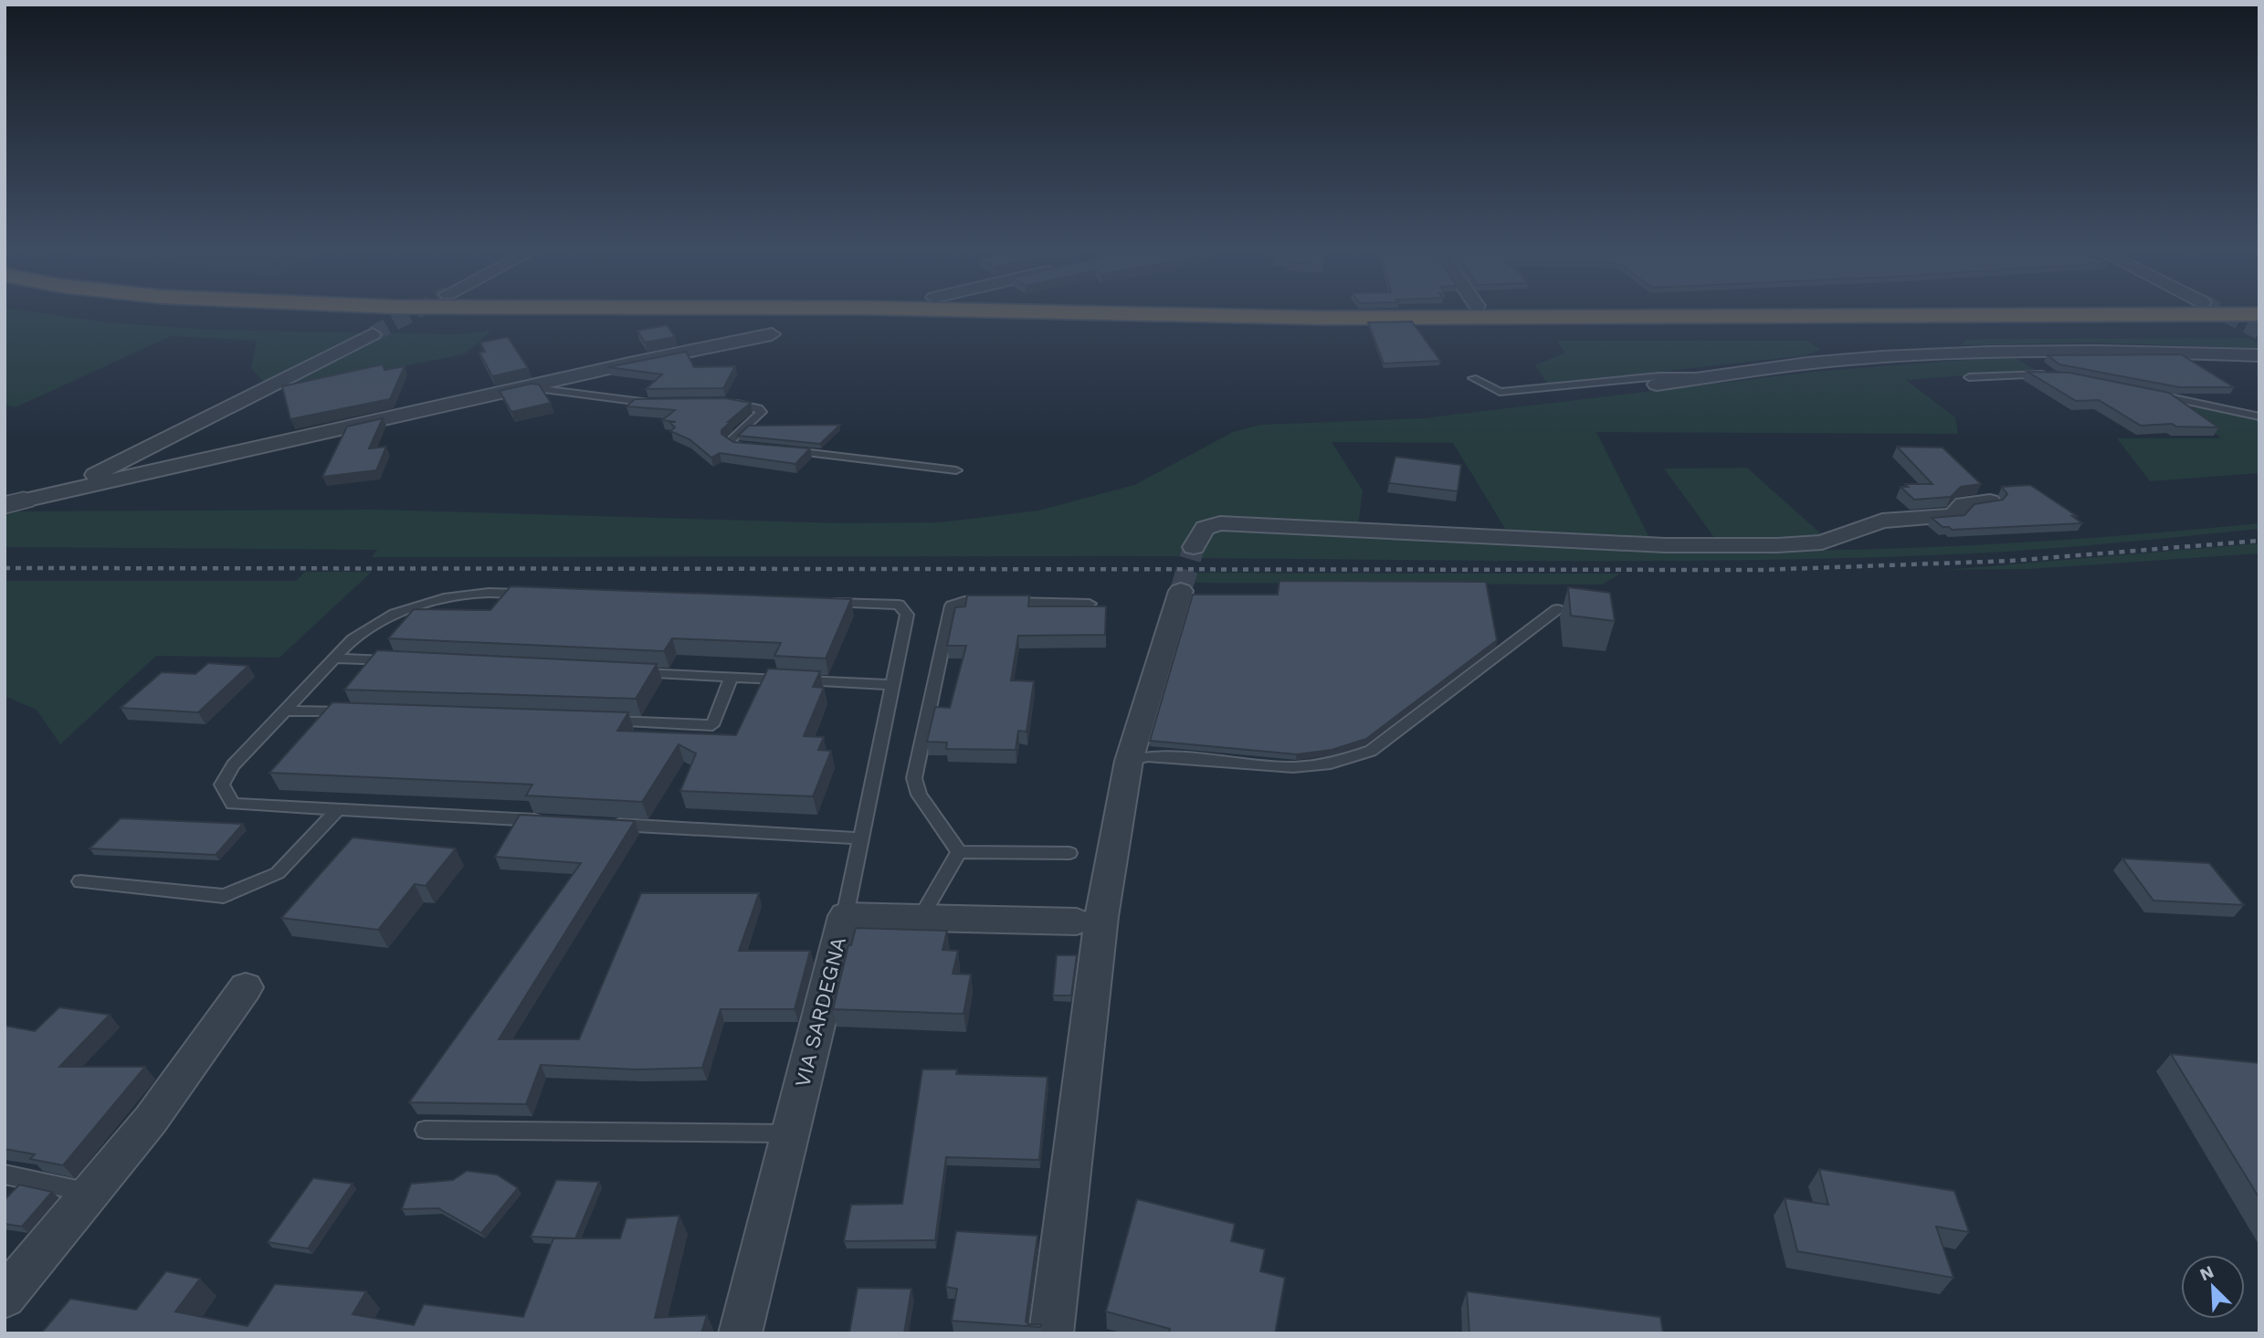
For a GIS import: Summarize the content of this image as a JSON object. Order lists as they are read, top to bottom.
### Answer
{
  "streets": {
    "street": ["VIA SARDEGNA"]
  },
  "north": "top left"
}
